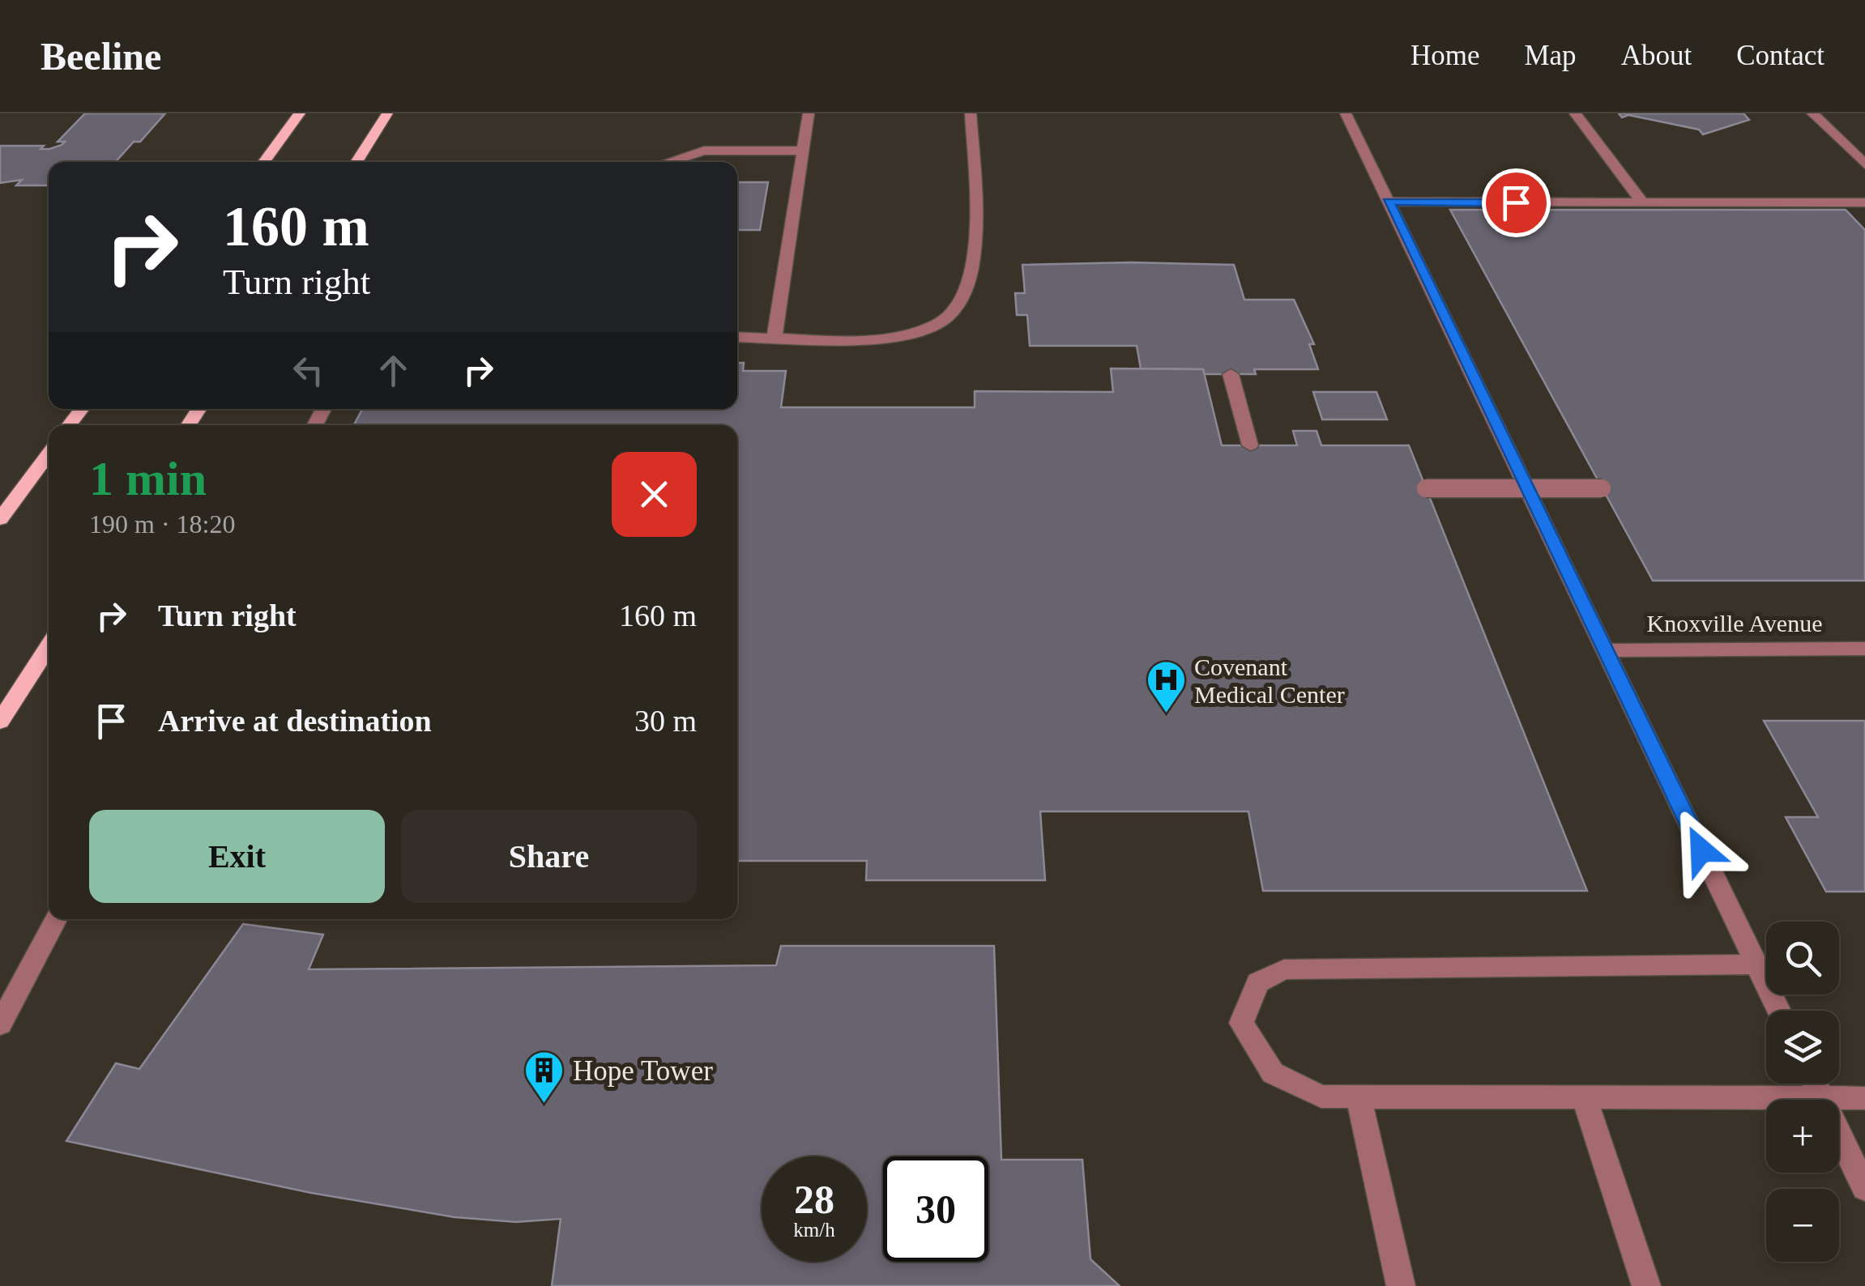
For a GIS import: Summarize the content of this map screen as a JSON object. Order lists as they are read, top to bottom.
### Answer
{
  "streets": {
    "street": ["Knoxville Avenue"]
  },
  "places": {
    "hospital": ["Covenant Medical Center"],
    "building": ["Hope Tower"]
  },
  "page": {
    "header": "Beeline",
    "nav": [
      "Home",
      "Map",
      "About",
      "Contact"
    ],
    "turn": ["160 m", "Turn right"],
    "heading": ["1 min", "190 m · 18:20"],
    "list": [
      {
        "name": "Turn right",
        "value": "160 m"
      },
      {
        "name": "Arrive at destination",
        "value": "30 m"
      }
    ],
    "buttons": ["Exit", "Share"],
    "map_buttons": ["+", "−"],
    "speed": "28 km/h",
    "limit": "30"
  }
}
